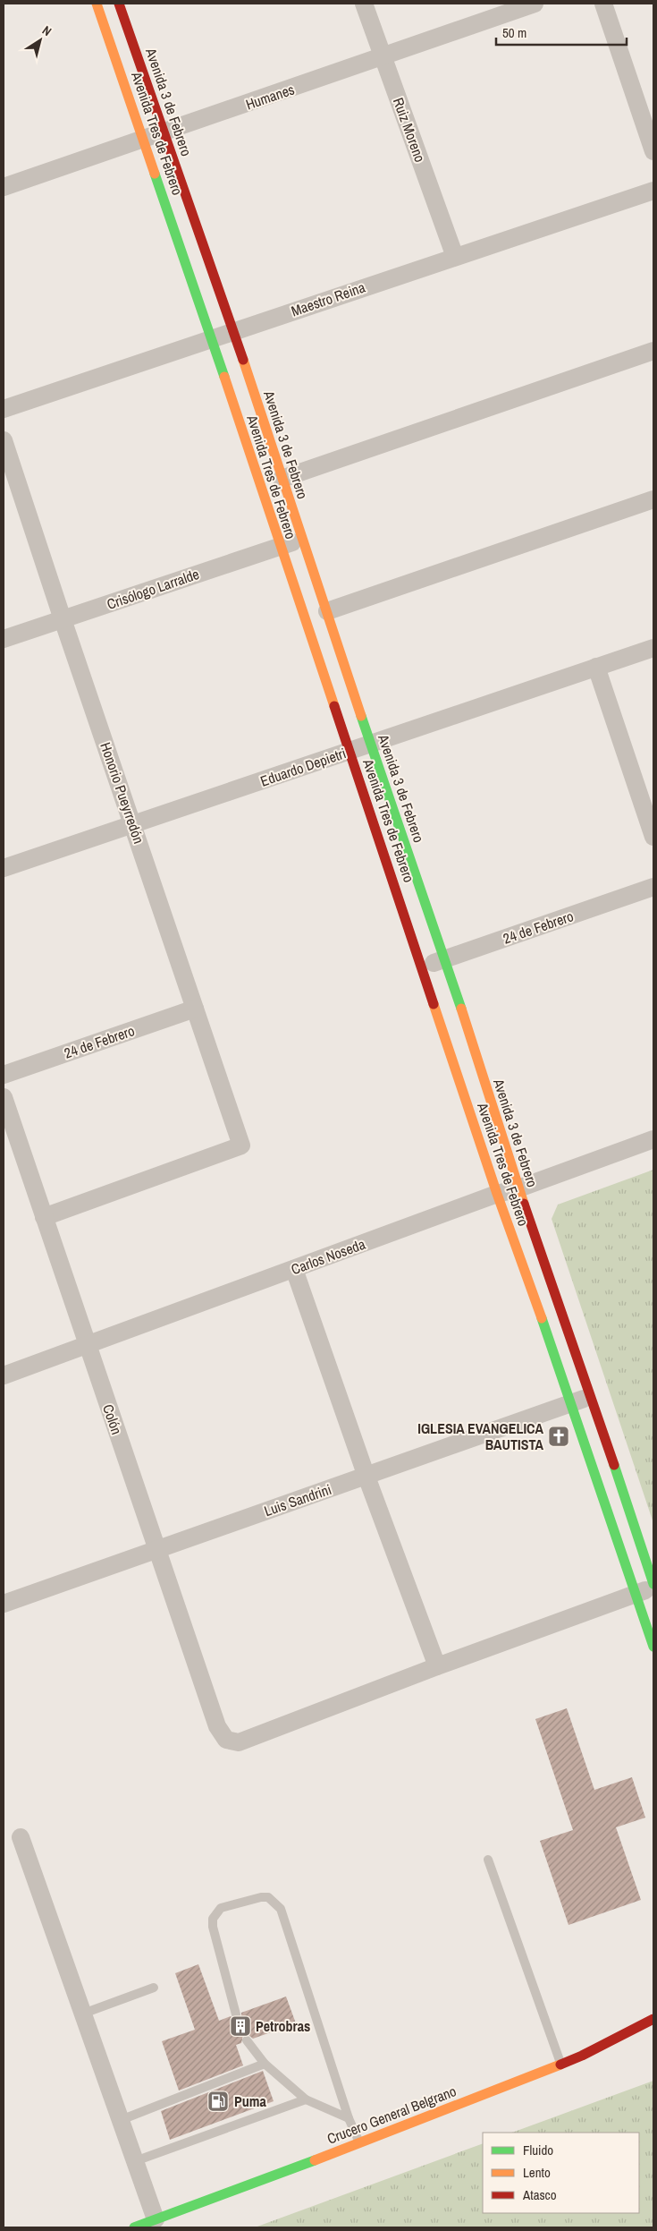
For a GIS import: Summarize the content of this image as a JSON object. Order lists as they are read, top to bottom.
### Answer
{
  "streets": {
    "main road": ["Avenida 3 de Febrero", "Avenida Tres de Febrero", "Crucero General Belgrano"],
    "street": [
      "Humanes",
      "Ruiz Moreno",
      "Maestro Reina",
      "Crisólogo Larralde",
      "Eduardo Depietri",
      "Honorio Pueyrredón",
      "24 de Febrero",
      "Carlos Noseda",
      "Colón",
      "Luis Sandrini"
    ]
  },
  "crossings": [
    ["Humanes", "Avenida 3 de Febrero"],
    ["Humanes", "Ruiz Moreno"],
    ["Humanes", "Avenida Tres de Febrero"],
    ["Avenida 3 de Febrero", "Maestro Reina"],
    ["Avenida 3 de Febrero", "Crisólogo Larralde"],
    ["Avenida 3 de Febrero", "Eduardo Depietri"],
    ["Avenida 3 de Febrero", "24 de Febrero"],
    ["Avenida 3 de Febrero", "Carlos Noseda"],
    ["Avenida 3 de Febrero", "Luis Sandrini"],
    ["Ruiz Moreno", "Maestro Reina"],
    ["Avenida Tres de Febrero", "Maestro Reina"],
    ["Avenida Tres de Febrero", "Crisólogo Larralde"],
    ["Avenida Tres de Febrero", "Eduardo Depietri"],
    ["Avenida Tres de Febrero", "24 de Febrero"],
    ["Avenida Tres de Febrero", "Carlos Noseda"],
    ["Avenida Tres de Febrero", "Luis Sandrini"],
    ["Crisólogo Larralde", "Honorio Pueyrredón"],
    ["Eduardo Depietri", "Honorio Pueyrredón"],
    ["Honorio Pueyrredón", "24 de Febrero"],
    ["Honorio Pueyrredón", "Colón"],
    ["Carlos Noseda", "Colón"],
    ["Colón", "Luis Sandrini"]
  ],
  "places": {
    "church": ["IGLESIA EVANGELICA BAUTISTA"],
    "building": ["Petrobras"],
    "fuel station": ["Puma"]
  },
  "legend": ["Fluido", "Lento", "Atasco"],
  "scale_bar": "50 m",
  "north": "top right"
}
